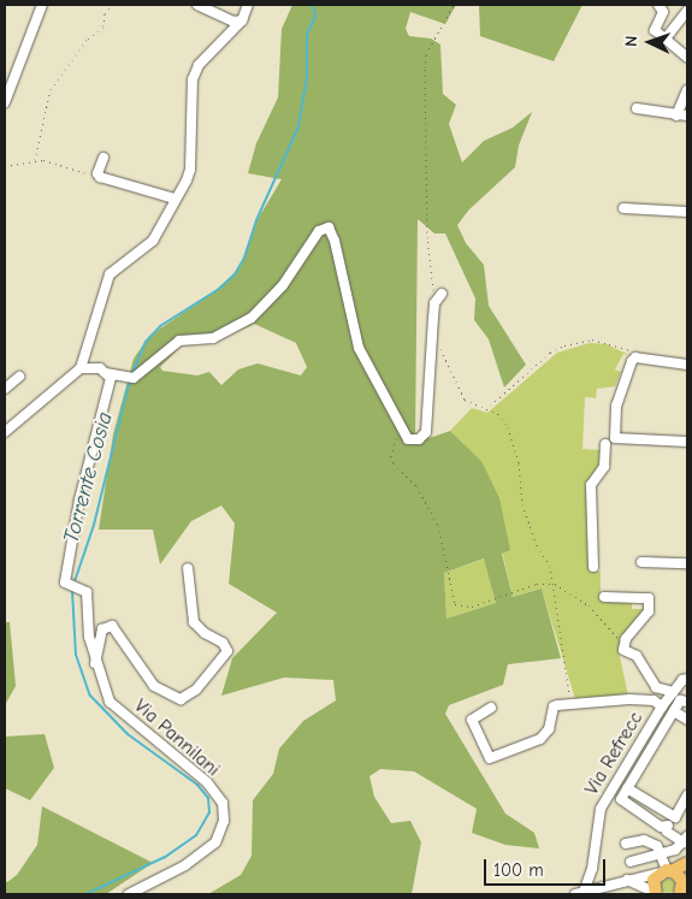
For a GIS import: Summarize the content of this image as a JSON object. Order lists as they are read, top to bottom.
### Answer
{
  "streets": {
    "street": ["Via Pannilani", "Via Refrecc"]
  },
  "water": ["Torrente Cosia"],
  "scale_bar": "100 m",
  "north": "left"
}
